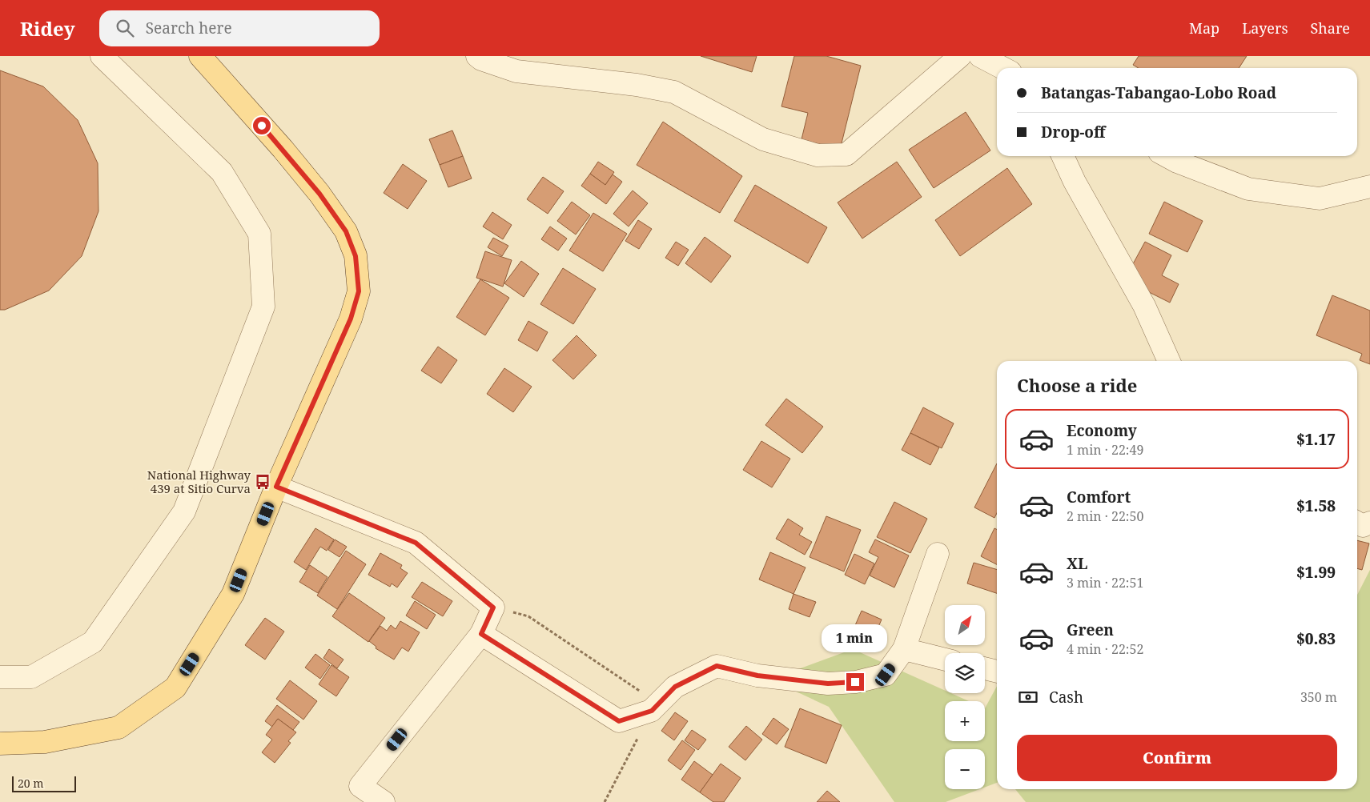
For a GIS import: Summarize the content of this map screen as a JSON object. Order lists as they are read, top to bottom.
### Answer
{
  "places": {
    "bus stop": ["National Highway 439 at Sitio Curva"]
  },
  "scale_bar": "20 m",
  "north": "top right",
  "page": {
    "header": "Ridey",
    "search": "Search here",
    "nav": ["Map", "Layers", "Share"],
    "banner": ["Batangas-Tabangao-Lobo Road", "Drop-off"],
    "heading": "Choose a ride",
    "list": [
      {
        "name": "Economy",
        "note": "1 min · 22:49",
        "value": "$1.17"
      },
      {
        "name": "Comfort",
        "note": "2 min · 22:50",
        "value": "$1.58"
      },
      {
        "name": "XL",
        "note": "3 min · 22:51",
        "value": "$1.99"
      },
      {
        "name": "Green",
        "note": "4 min · 22:52",
        "value": "$0.83"
      }
    ],
    "map_buttons": ["+", "−"],
    "bubble": "1 min",
    "pay": ["Cash", "350 m"],
    "buttons": "Confirm",
    "scale": "20 m"
  }
}
